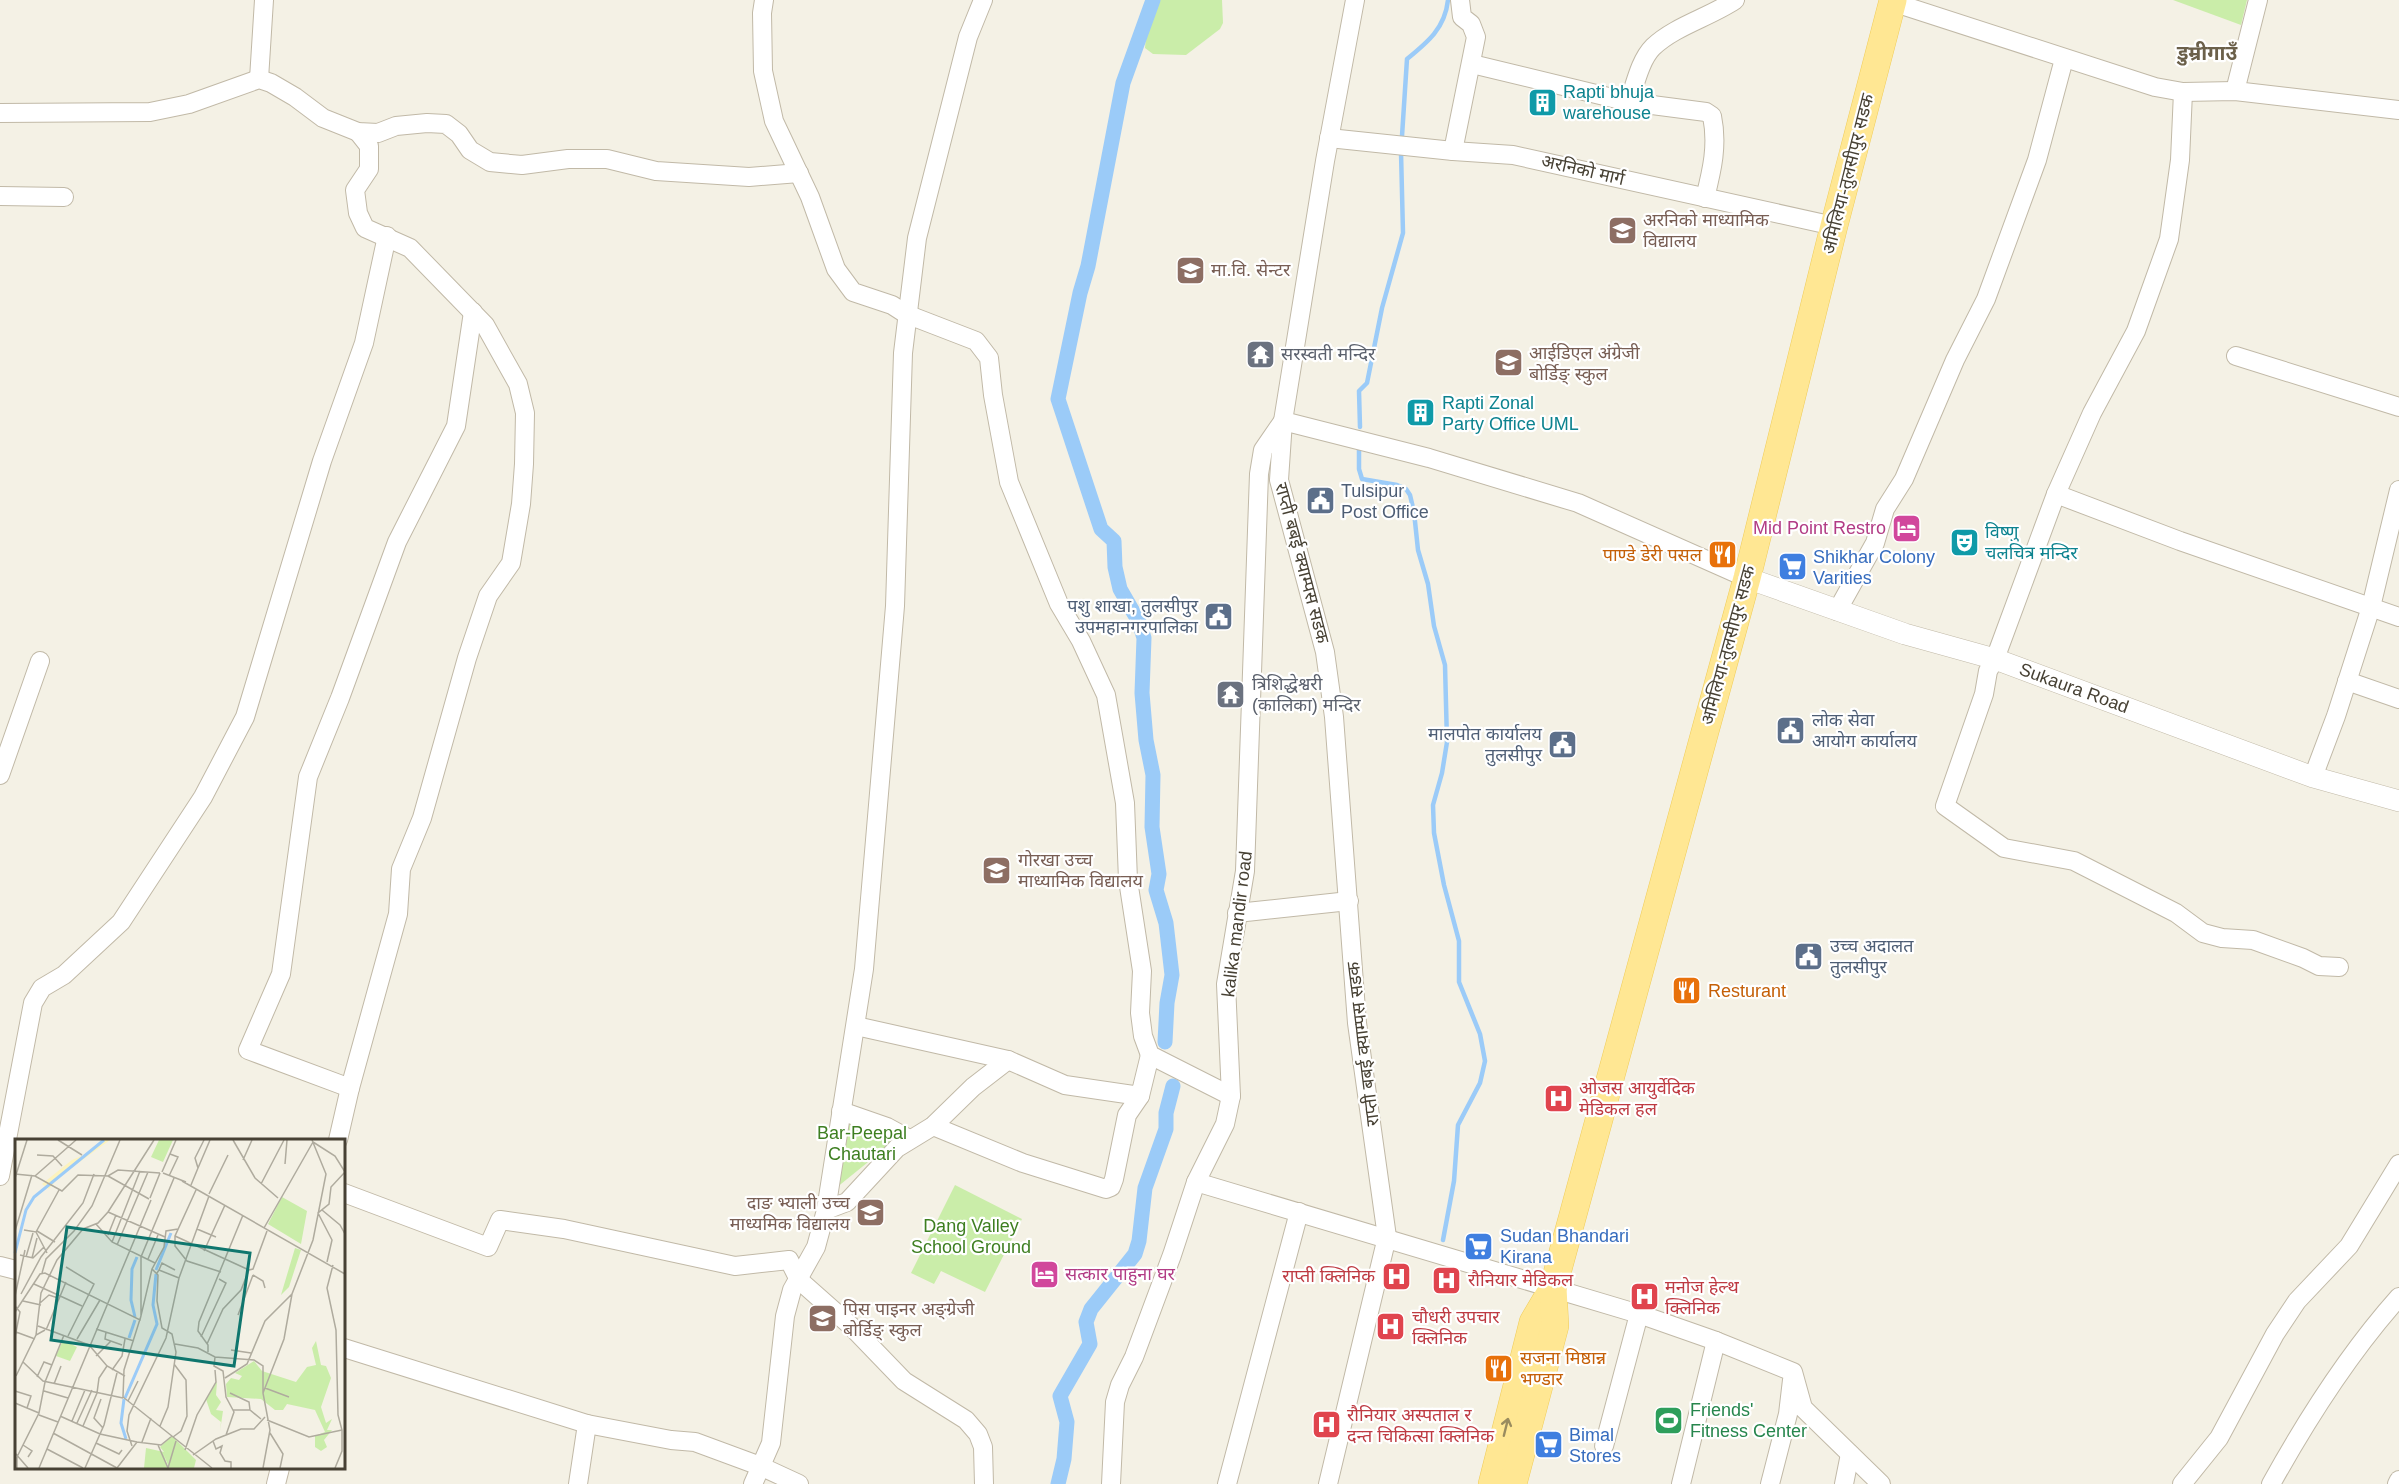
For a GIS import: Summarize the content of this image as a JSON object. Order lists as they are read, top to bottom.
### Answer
{
  "streets": {
    "main road": ["अमिलिया-तुलसीपुर सडक"],
    "street": [
      "अरनिको मार्ग",
      "राप्ती बबई क्याम्पस सडक",
      "Sukaura Road",
      "kalika mandir road"
    ]
  },
  "crossings": [
    ["अरनिको मार्ग", "अमिलिया-तुलसीपुर सडक"],
    ["अरनिको मार्ग", "राप्ती बबई क्याम्पस सडक"],
    ["अमिलिया-तुलसीपुर सडक", "Sukaura Road"],
    ["राप्ती बबई क्याम्पस सडक", "kalika mandir road"]
  ],
  "districts": ["डुम्रीगाउँ"],
  "parks": ["Bar-Peepal Chautari", "Dang Valley School Ground"],
  "places": {
    "building": ["Rapti bhuja warehouse", "Rapti Zonal Party Office UML"],
    "school or university": [
      "अरनिको माध्यामिक विद्यालय",
      "मा.वि. सेन्टर",
      "आईडिएल अंग्रेजी बोर्डिङ् स्कुल",
      "गोरखा उच्च माध्यामिक विद्यालय",
      "दाङ भ्याली उच्च माध्यमिक विद्यालय",
      "पिस पाइनर अङ्‍ग्रेजी बोर्डिङ् स्कुल"
    ],
    "temple": ["सरस्वती मन्दिर", "त्रिशिद्धेश्वरी (कालिका) मन्दिर"],
    "public building": [
      "Tulsipur Post Office",
      "पशु शाखा, तुलसीपुर उपमहानगरपालिका",
      "लोक सेवा आयोग कार्यालय",
      "मालपोत कार्यालय तुलसीपुर",
      "उच्च अदालत तुलसीपुर"
    ],
    "hotel": ["Mid Point Restro", "सत्कार पाहुना घर"],
    "theatre": ["विष्णु चलचित्र मन्दिर"],
    "restaurant": ["पाण्डे डेरी पसल", "Resturant", "सजना मिष्ठान्न भण्डार"],
    "supermarket": ["Shikhar Colony Varities", "Sudan Bhandari Kirana", "Bimal Stores"],
    "hospital": [
      "ओजस आयुर्वेदिक मेडिकल हल",
      "राप्ती क्लिनिक",
      "रौनियार मेडिकल",
      "मनोज हेल्थ क्लिनिक",
      "चौधरी उपचार क्लिनिक",
      "रौनियार अस्पताल र दन्त चिकित्सा क्लिनिक"
    ],
    "sports": ["Friends' Fitness Center"]
  }
}
